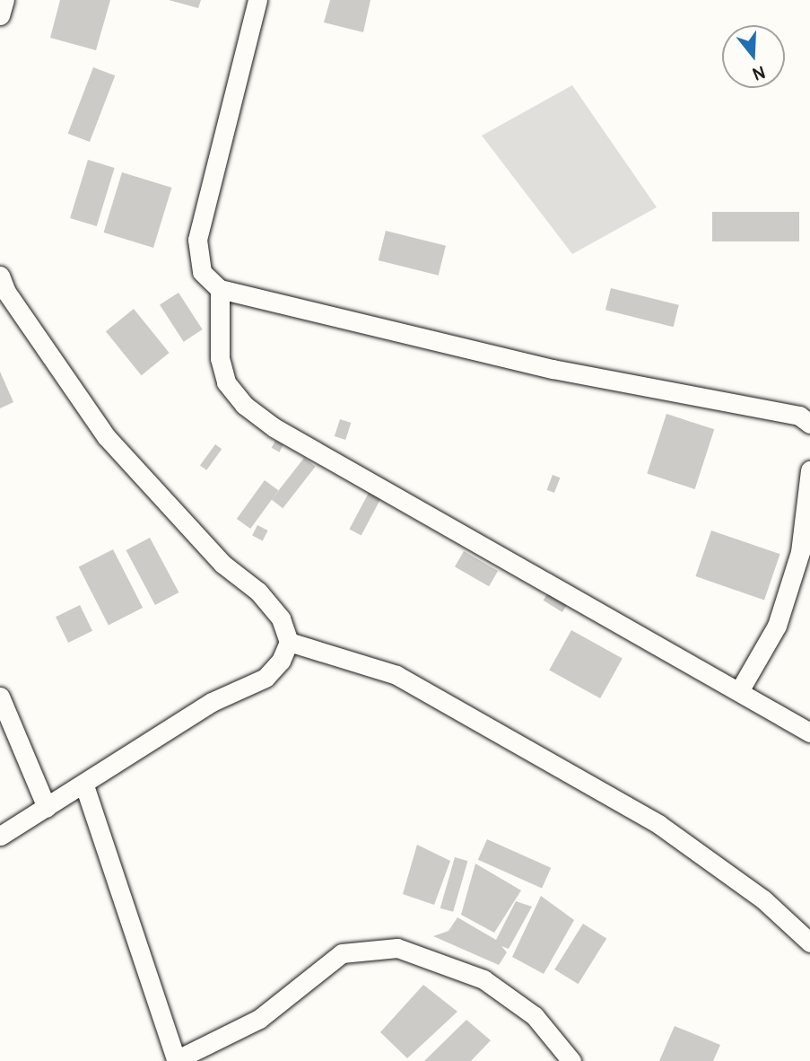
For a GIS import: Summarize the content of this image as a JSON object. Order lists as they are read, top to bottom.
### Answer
{
  "north": "bottom"
}
